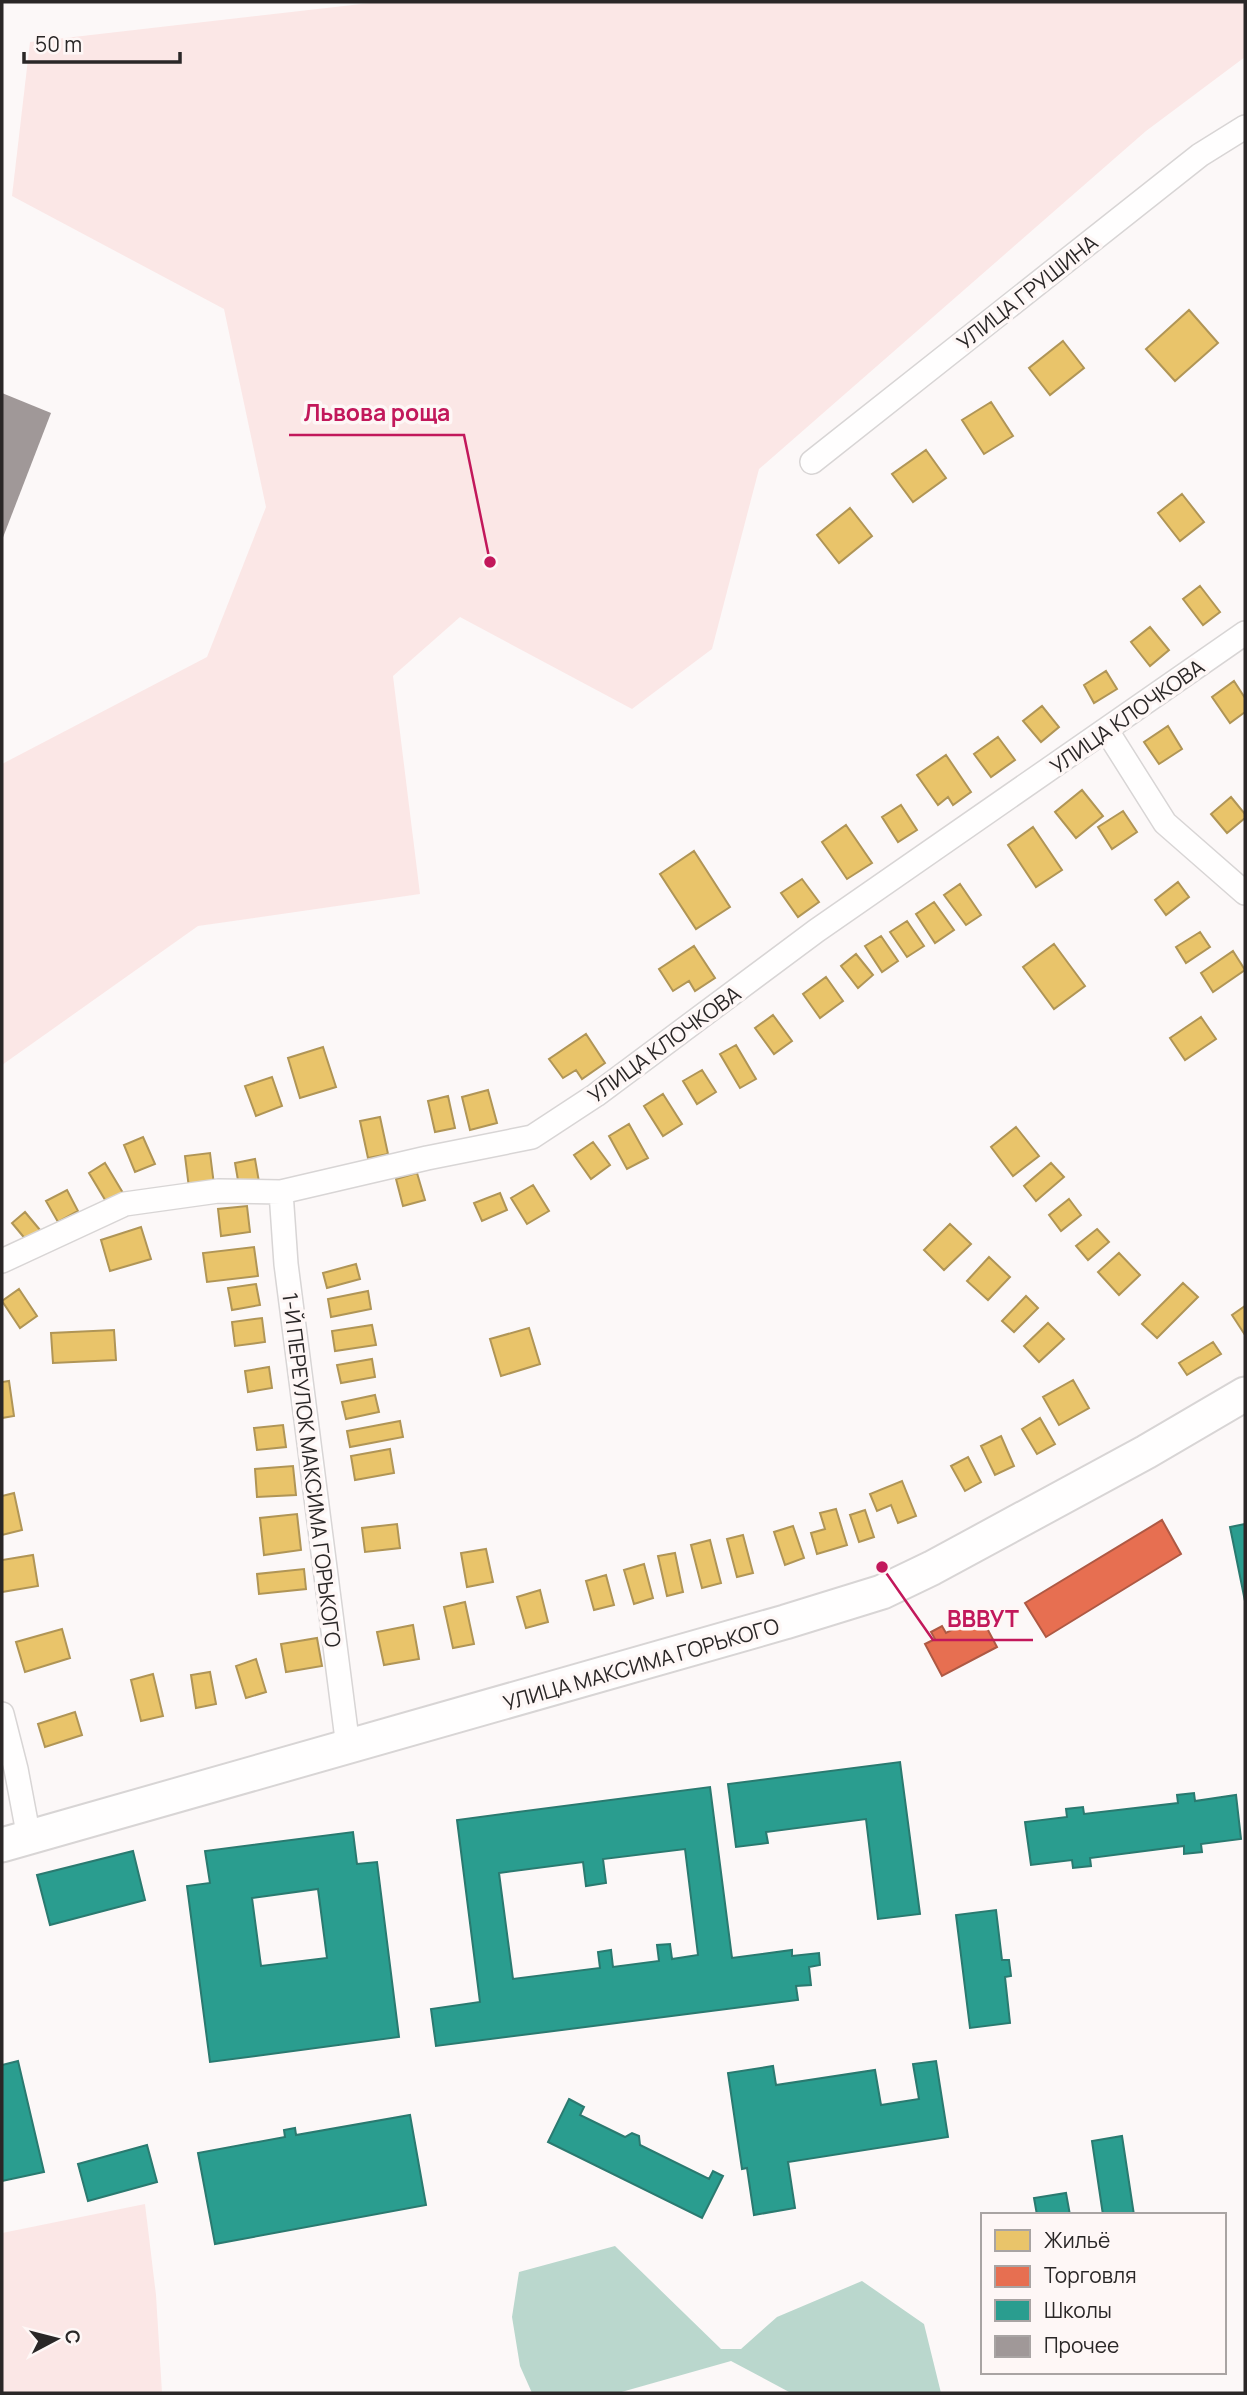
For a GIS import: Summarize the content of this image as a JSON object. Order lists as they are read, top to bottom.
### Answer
{
  "streets": {
    "main road": ["УЛИЦА МАКСИМА ГОРЬКОГО"],
    "street": ["УЛИЦА ГРУШИНА", "УЛИЦА КЛОЧКОВА", "1-Й ПЕРЕУЛОК МАКСИМА ГОРЬКОГО"]
  },
  "crossings": [
    ["УЛИЦА КЛОЧКОВА", "1-Й ПЕРЕУЛОК МАКСИМА ГОРЬКОГО"],
    ["1-Й ПЕРЕУЛОК МАКСИМА ГОРЬКОГО", "УЛИЦА МАКСИМА ГОРЬКОГО"]
  ],
  "places": ["Львова роща", "ВВВУТ"],
  "legend": [
    "Жильё",
    "Торговля",
    "Школы",
    "Прочее"
  ],
  "scale_bar": "50 m",
  "north": "right"
}
